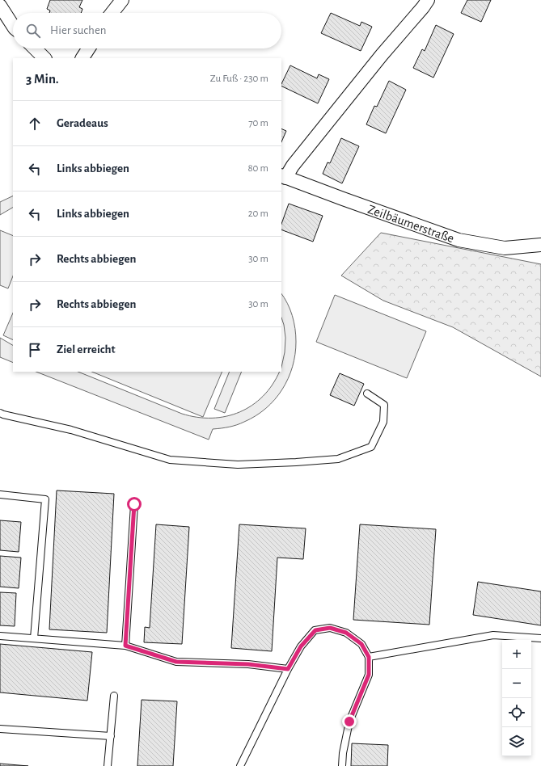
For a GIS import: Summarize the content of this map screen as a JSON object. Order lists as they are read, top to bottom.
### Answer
{
  "streets": {
    "street": ["Zeilbäumerstraße"]
  },
  "page": {
    "search": "Hier suchen",
    "heading": ["3 Min.", "Zu Fuß · 230 m"],
    "list": [
      ["Geradeaus", "70 m"],
      ["Links abbiegen", "80 m"],
      ["Links abbiegen", "20 m"],
      ["Rechts abbiegen", "30 m"],
      ["Rechts abbiegen", "30 m"],
      "Ziel erreicht"
    ],
    "map_buttons": ["+", "−"]
  }
}
